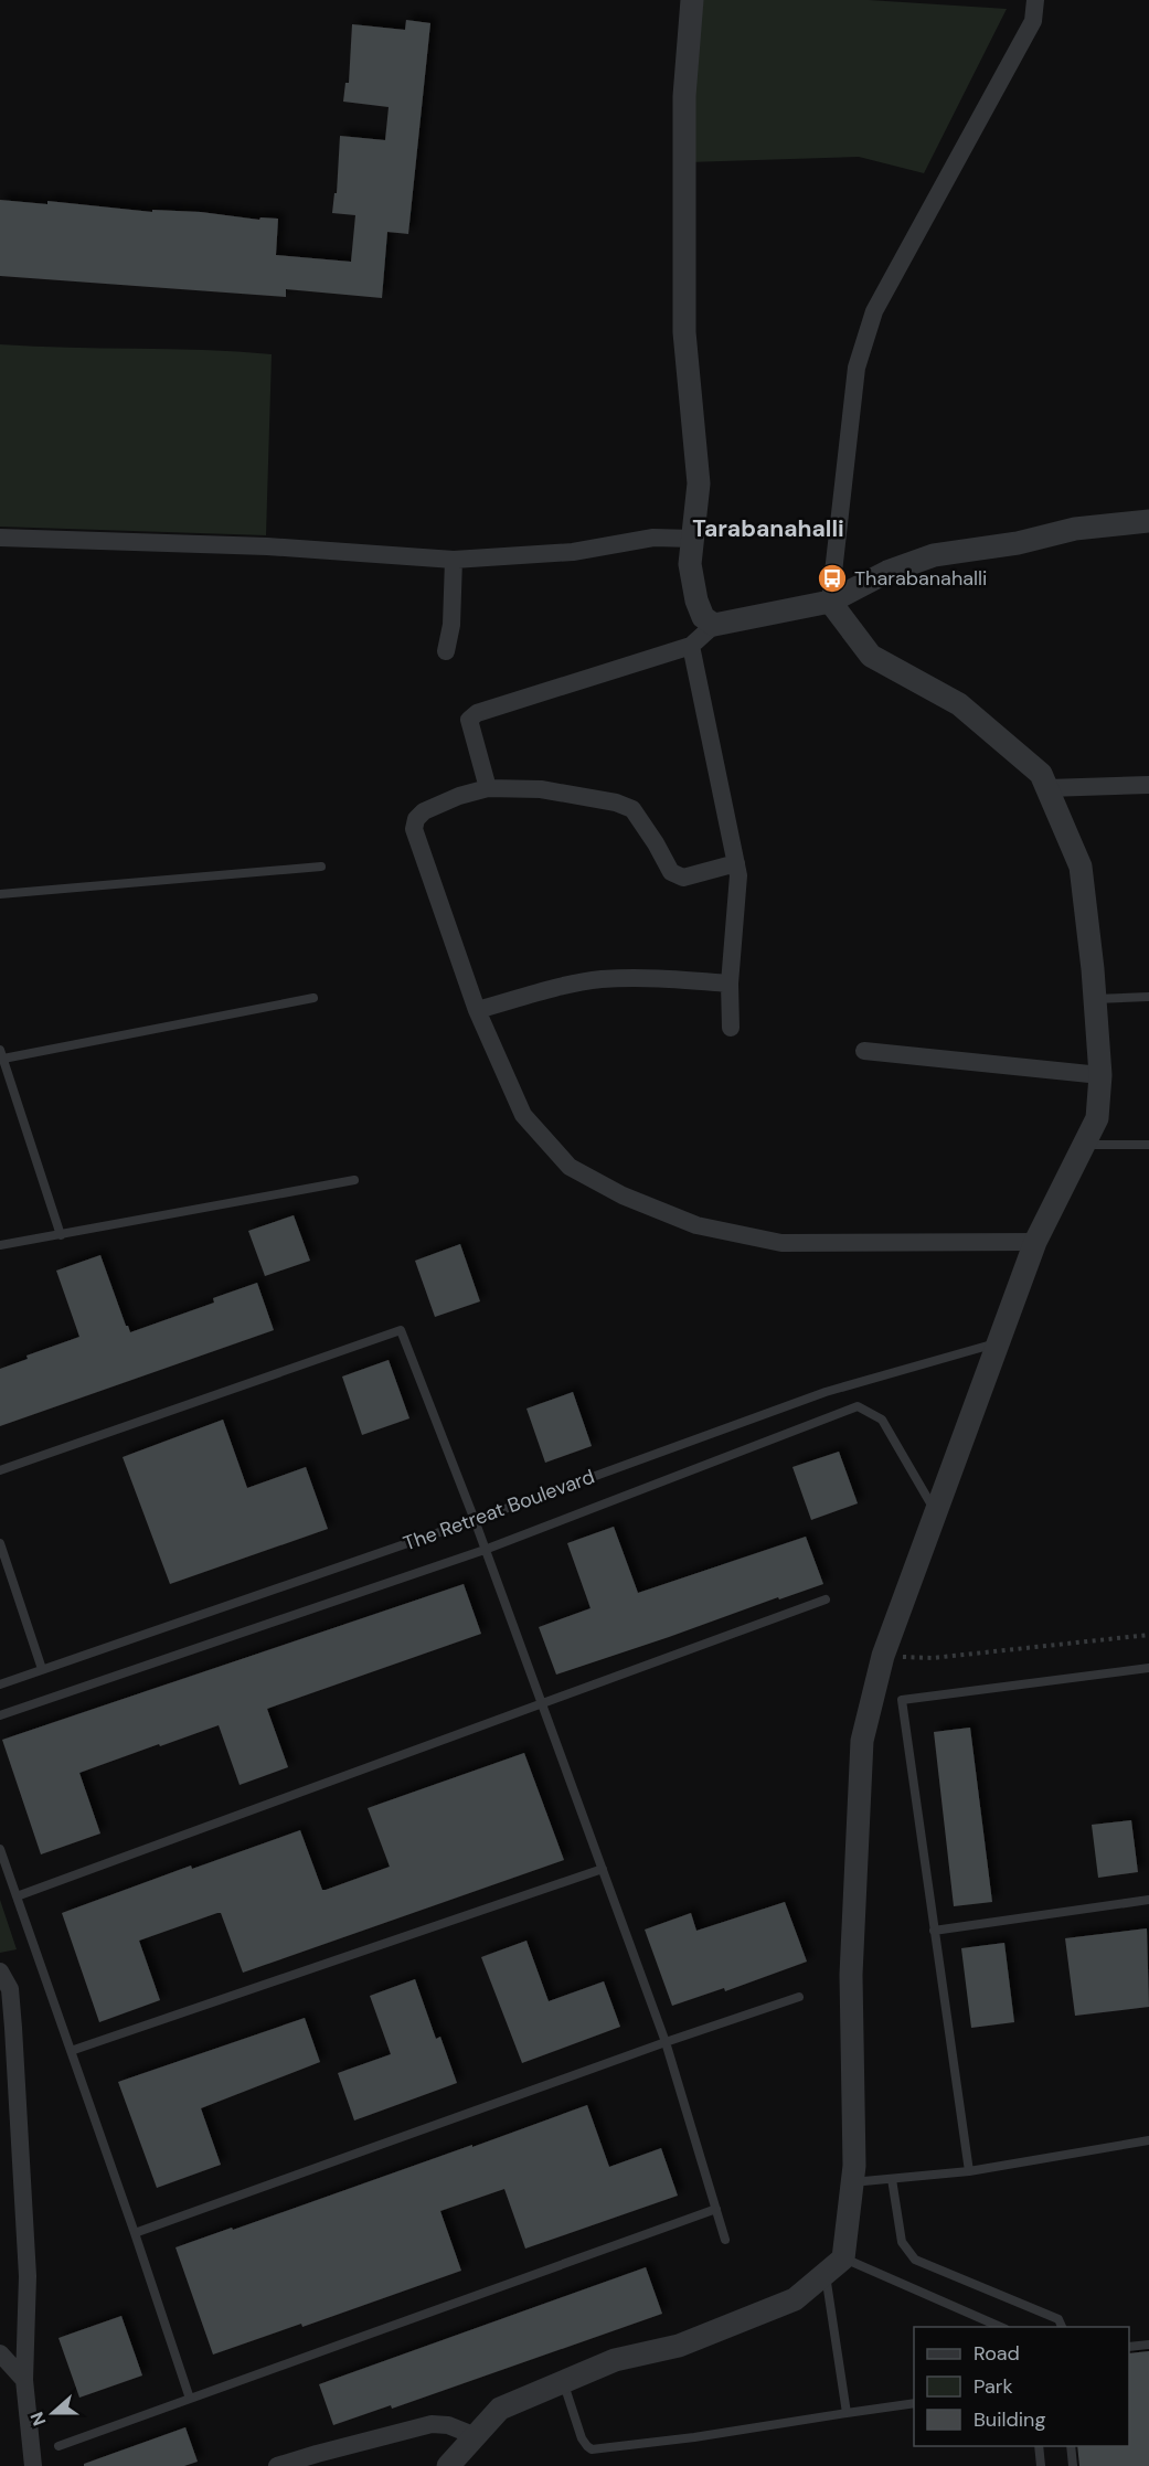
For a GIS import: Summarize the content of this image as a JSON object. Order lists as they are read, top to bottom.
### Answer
{
  "streets": {
    "lane": ["The Retreat Boulevard"]
  },
  "districts": ["Tarabanahalli"],
  "places": {
    "bus stop": ["Tharabanahalli"]
  },
  "legend": ["Road", "Park", "Building"],
  "north": "left"
}
